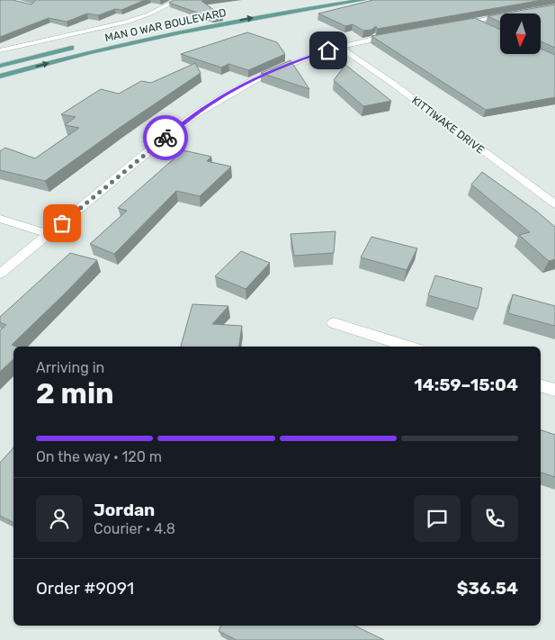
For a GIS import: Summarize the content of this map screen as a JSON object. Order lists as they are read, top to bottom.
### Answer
{
  "streets": {
    "main road": ["MAN O WAR BOULEVARD"],
    "street": ["KITTIWAKE DRIVE"]
  },
  "north": "bottom",
  "page": {
    "heading": ["2 min", "Arriving in", "14:59–15:04"],
    "panel": [
      "Jordan",
      "Courier · 4.8",
      "Order #9091",
      "$36.54"
    ],
    "bar": "On the way · 120 m"
  }
}
